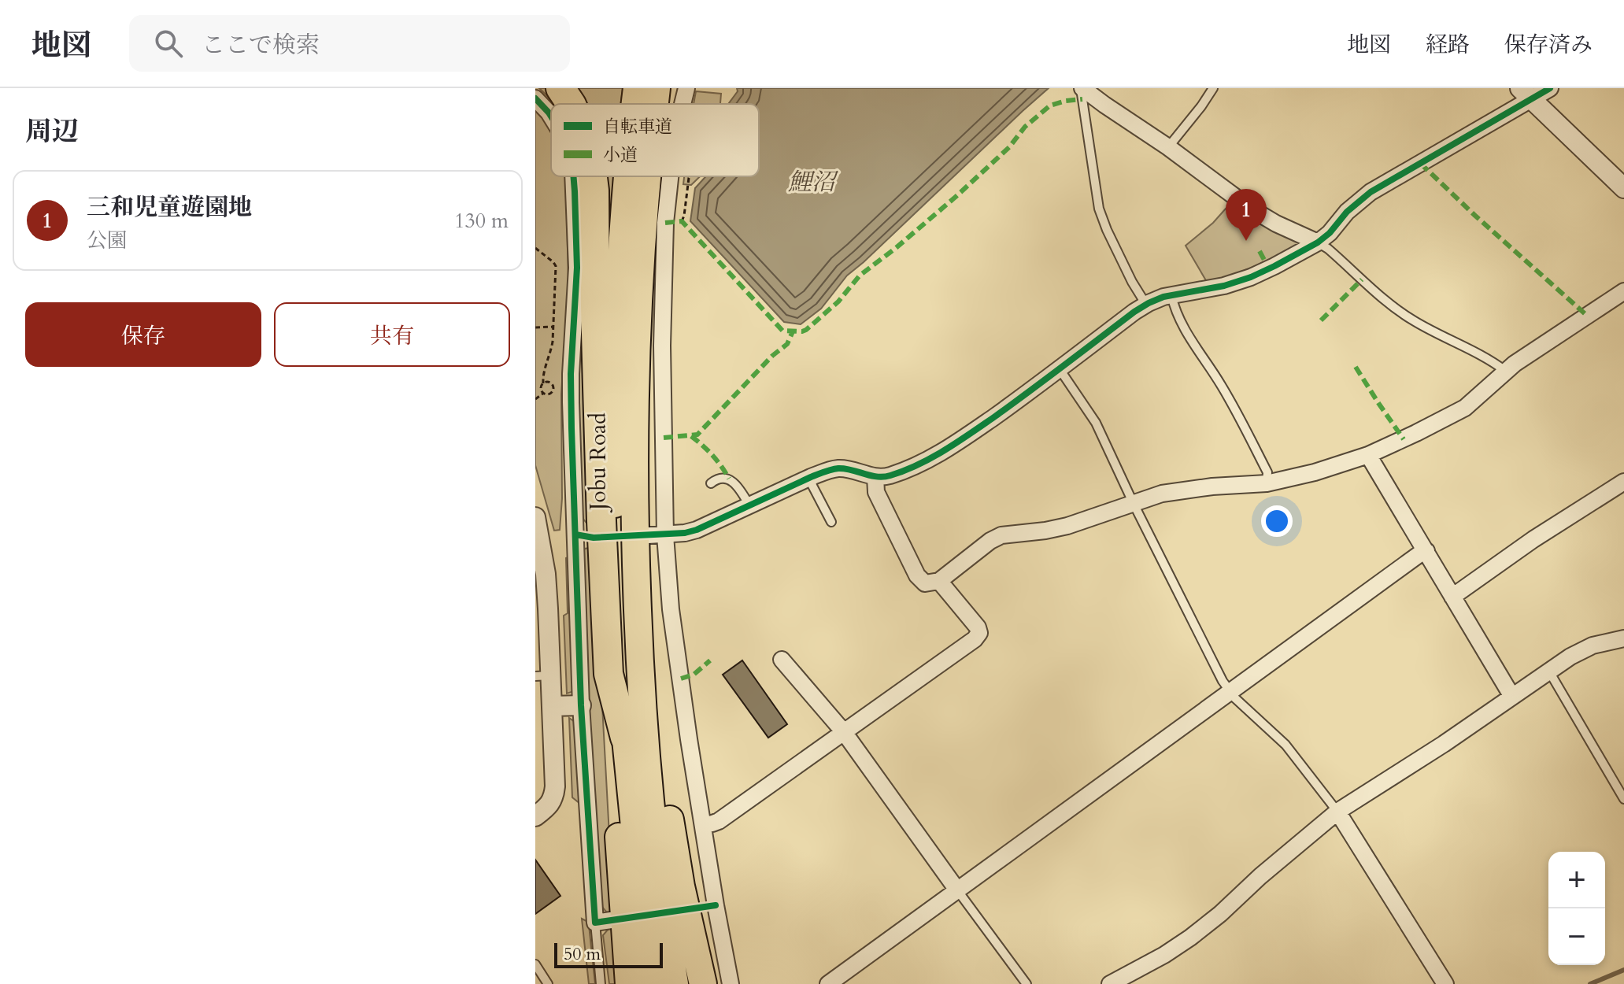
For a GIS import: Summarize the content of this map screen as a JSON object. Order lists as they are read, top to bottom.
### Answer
{
  "streets": {
    "highway": ["Jobu Road"]
  },
  "water": ["鯉沼"],
  "legend": ["自転車道", "小道"],
  "scale_bar": "50 m",
  "page": {
    "header": "地図",
    "search": "ここで検索",
    "nav": ["地図", "経路", "保存済み"],
    "heading": "周辺",
    "list": [
      {
        "mark": "1",
        "name": "三和児童遊園地",
        "note": "公園",
        "value": "130 m"
      }
    ],
    "pins": "1",
    "buttons": ["保存", "共有"],
    "map_buttons": ["+", "−"],
    "scale": "50 m"
  }
}
